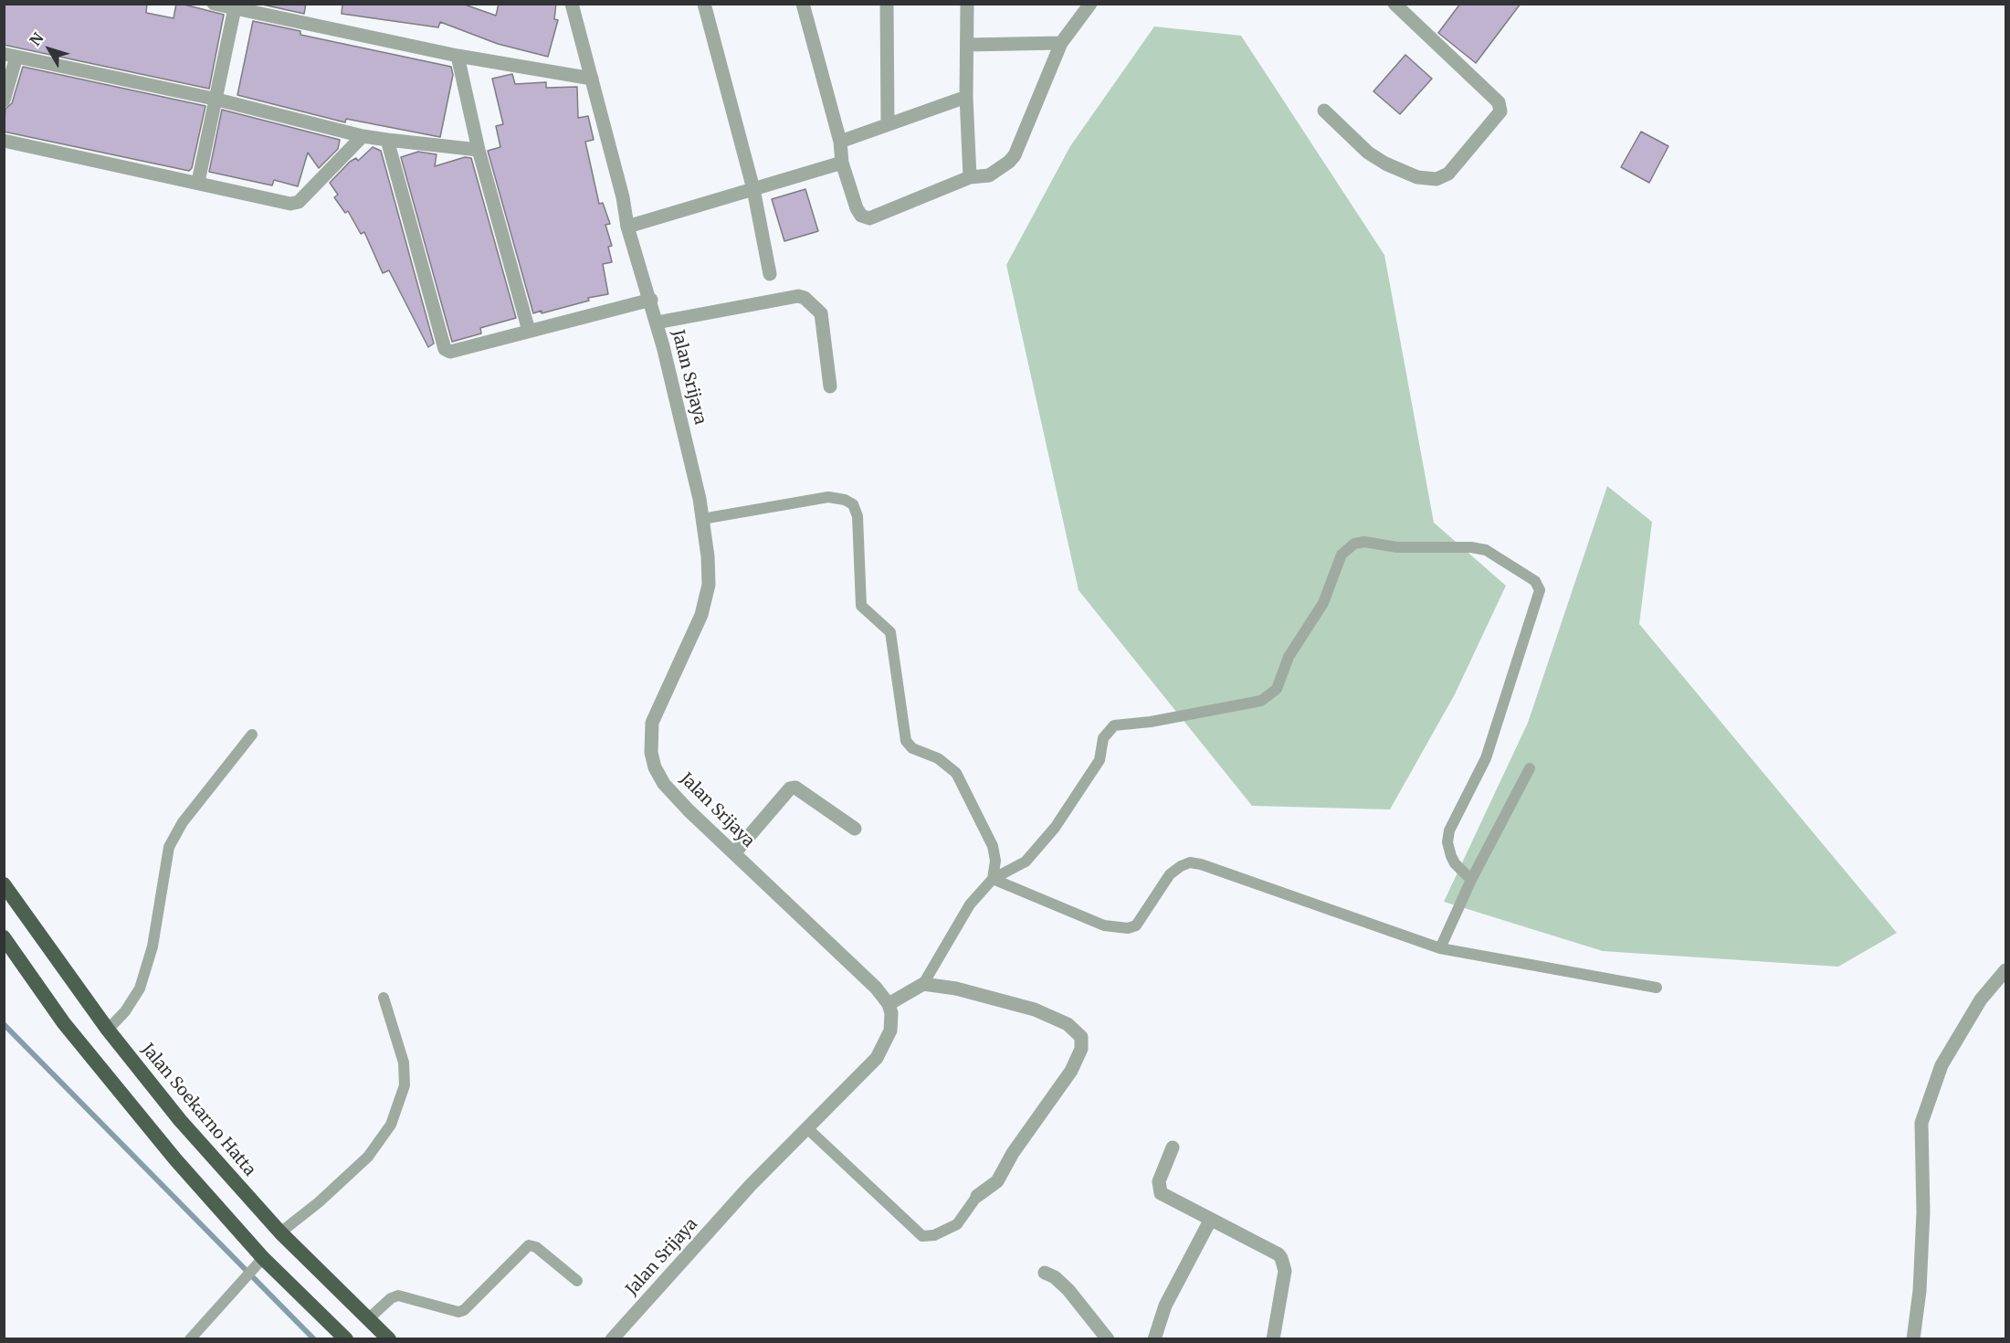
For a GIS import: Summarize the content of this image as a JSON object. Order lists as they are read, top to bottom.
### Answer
{
  "streets": {
    "highway": ["Jalan Soekarno Hatta"],
    "street": ["Jalan Srijaya"]
  },
  "north": "top left"
}
